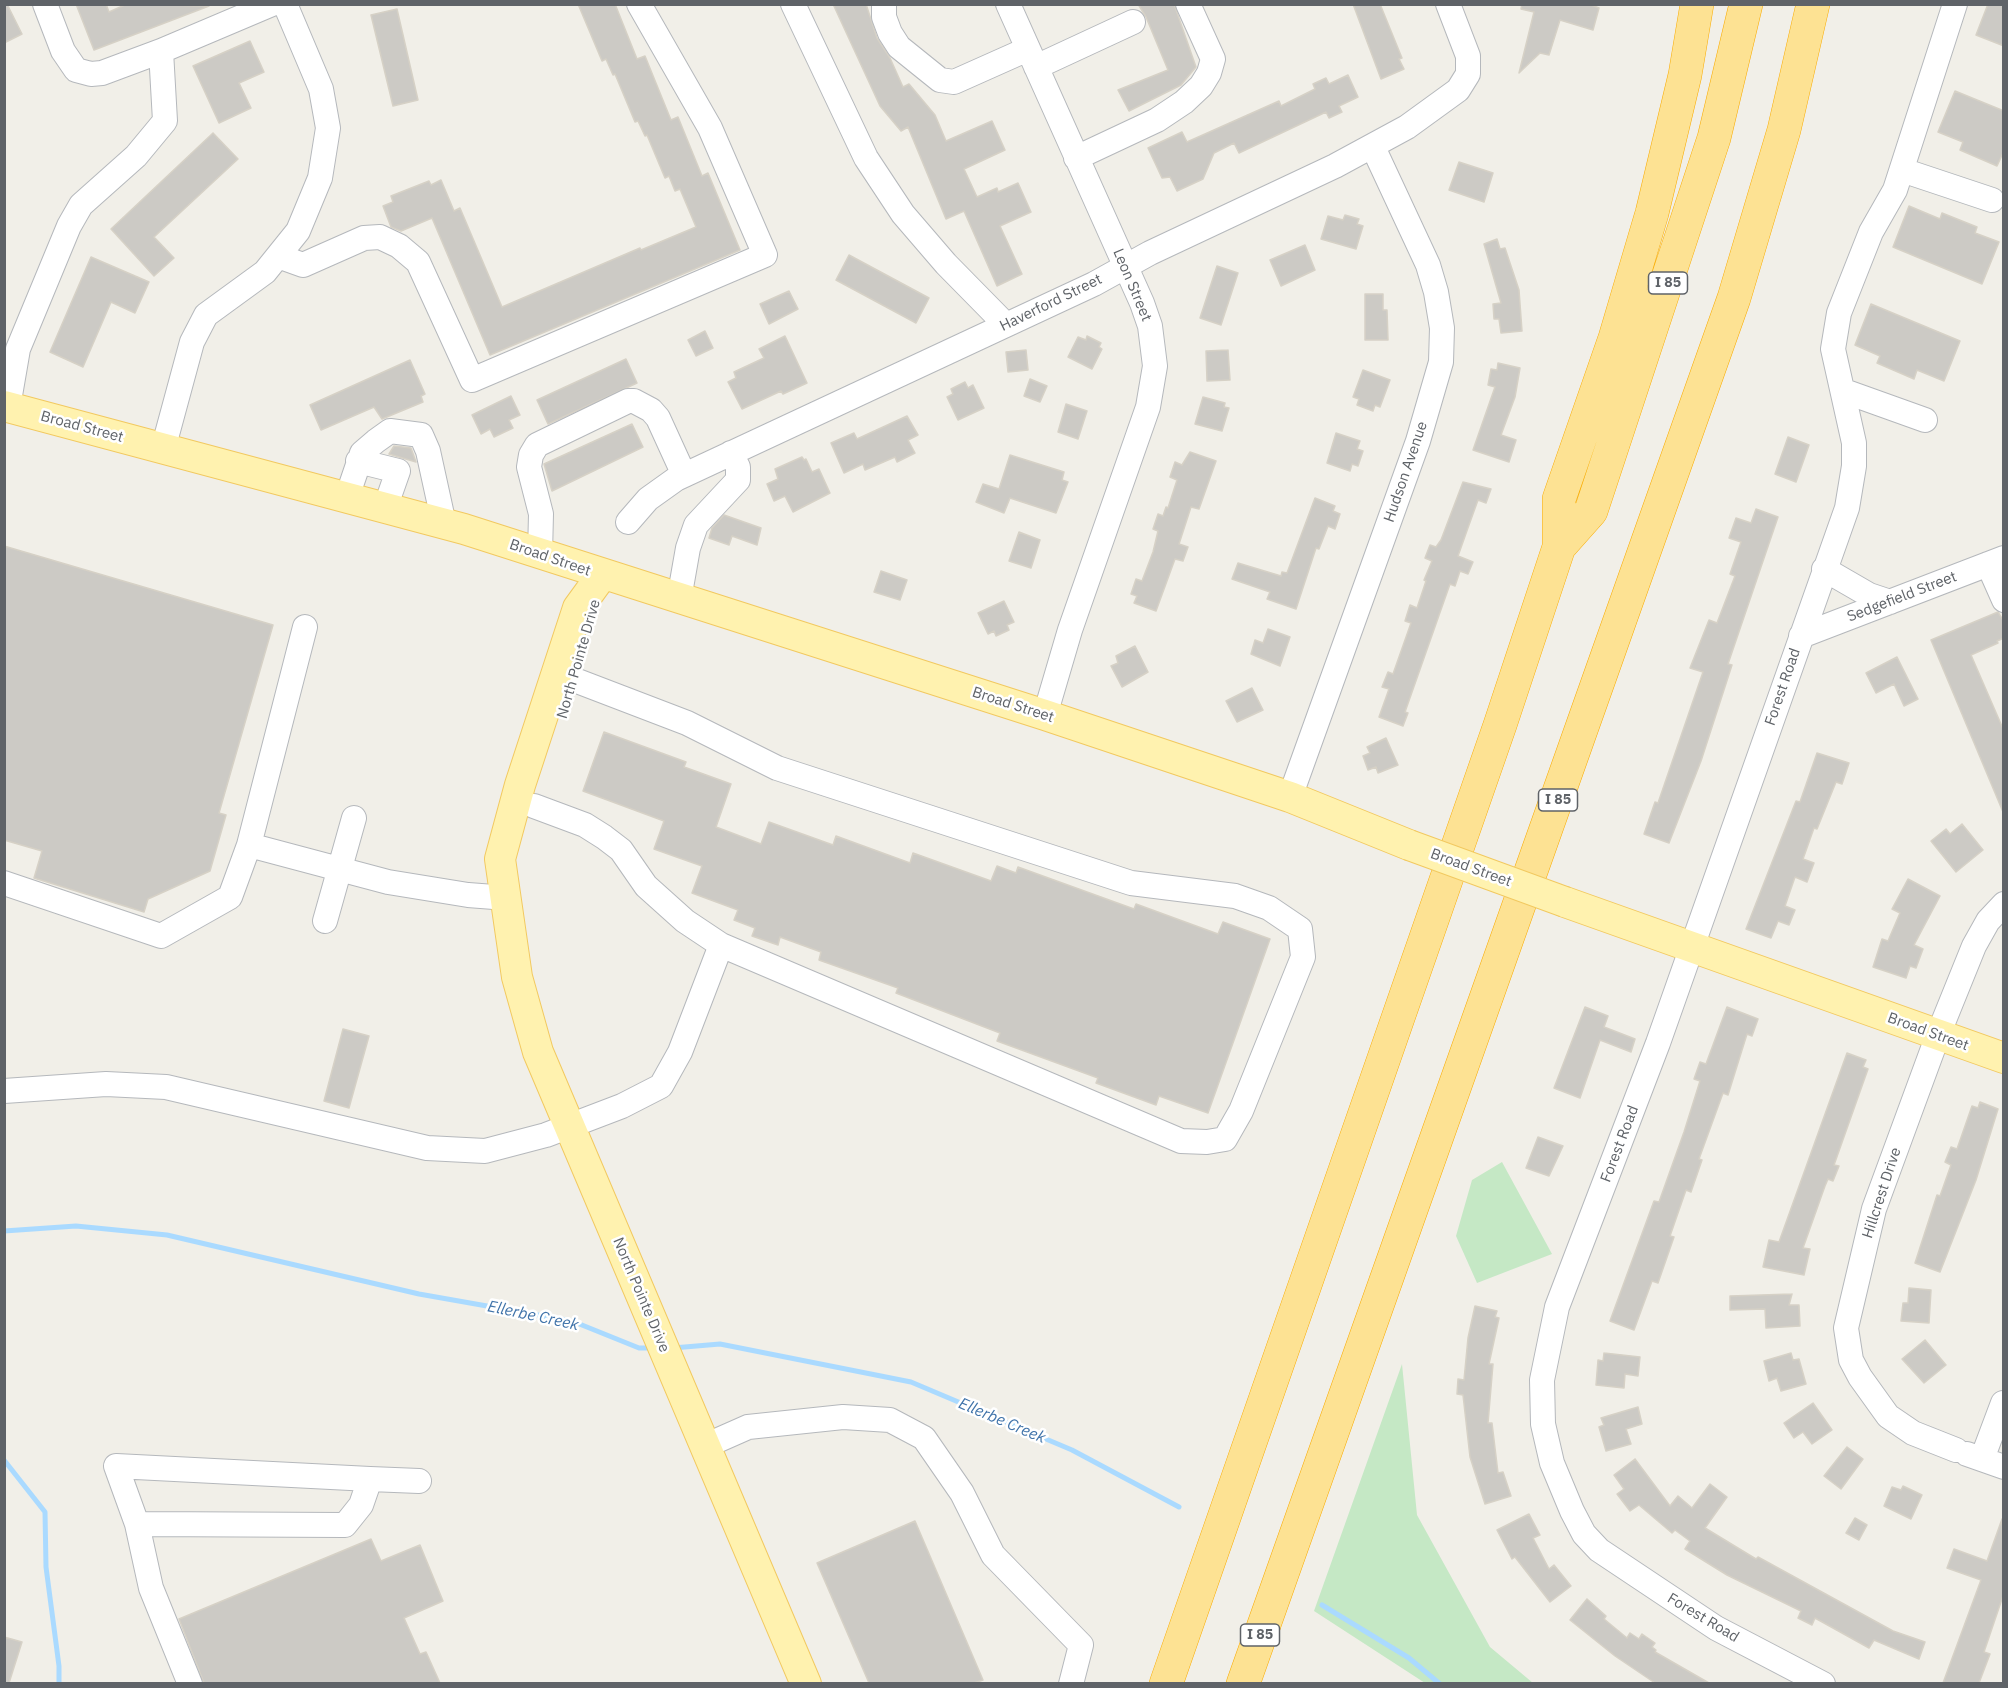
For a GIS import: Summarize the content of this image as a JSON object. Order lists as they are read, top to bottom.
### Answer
{
  "streets": {
    "highway": ["I 85"],
    "main road": ["Broad Street", "North Pointe Drive"],
    "street": [
      "Leon Street",
      "Haverford Street",
      "Hudson Avenue",
      "Sedgefield Street",
      "Forest Road",
      "Hillcrest Drive"
    ]
  },
  "crossings": [
    ["Leon Street", "Haverford Street"],
    ["Leon Street", "Broad Street"],
    ["Haverford Street", "Hudson Avenue"],
    ["Broad Street", "Hudson Avenue"],
    ["Broad Street", "North Pointe Drive"],
    ["Broad Street", "Forest Road"],
    ["Broad Street", "Hillcrest Drive"],
    ["Sedgefield Street", "Forest Road"]
  ],
  "water": ["Ellerbe Creek"]
}
